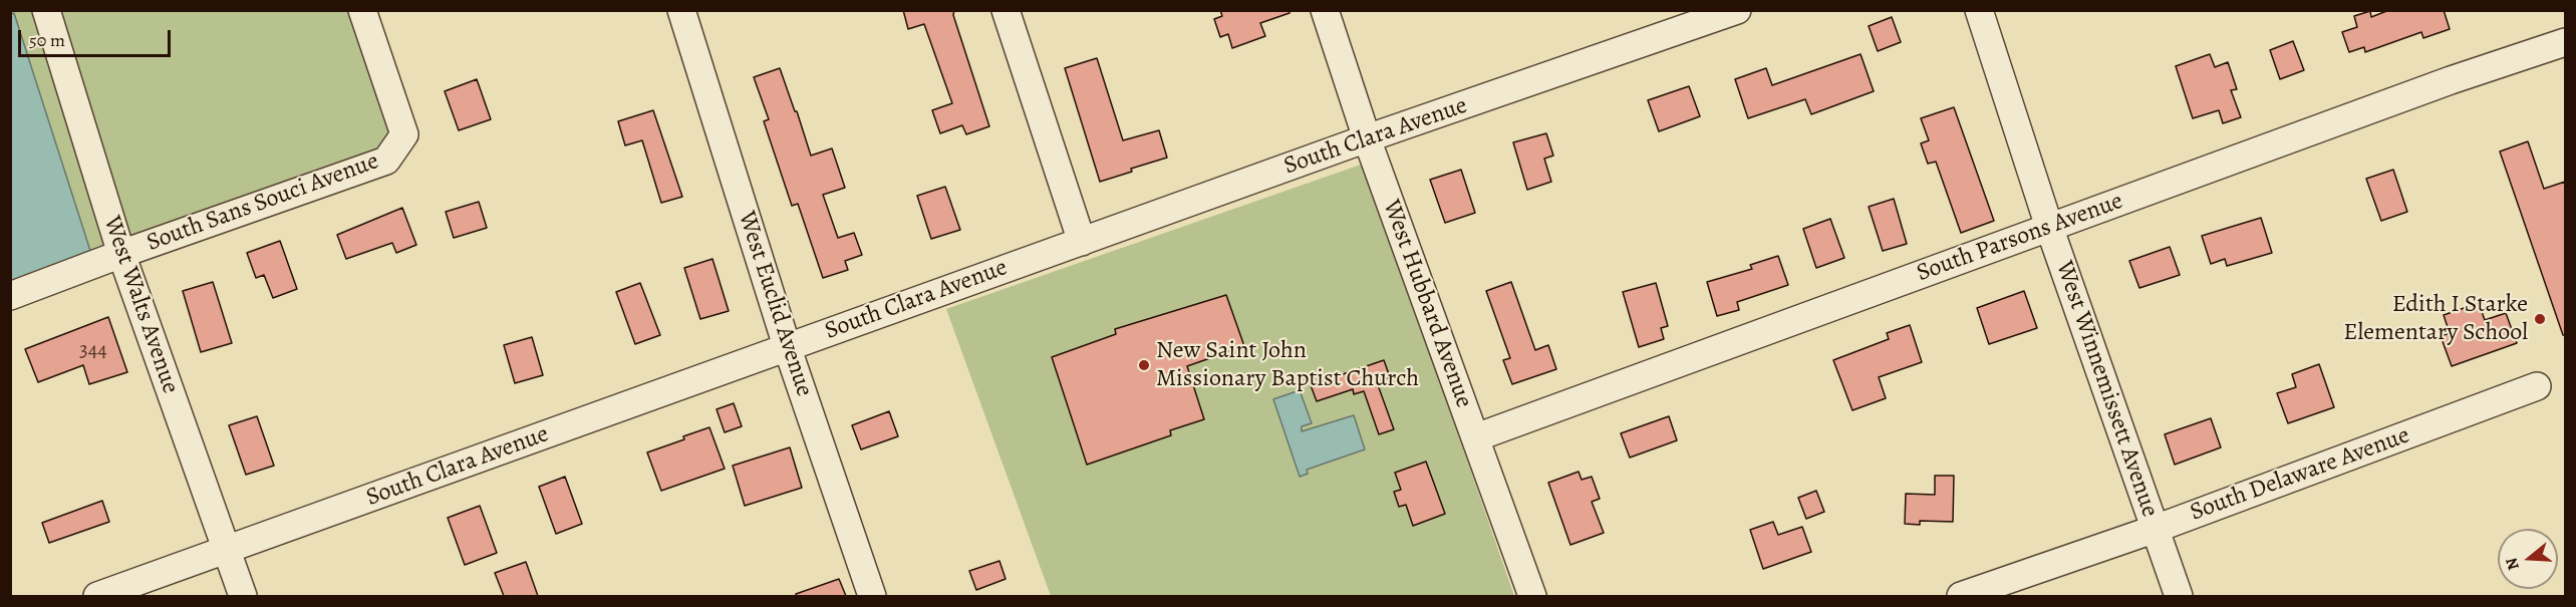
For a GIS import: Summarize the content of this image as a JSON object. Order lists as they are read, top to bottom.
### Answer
{
  "streets": {
    "street": [
      "South Clara Avenue",
      "South Sans Souci Avenue",
      "South Parsons Avenue",
      "West Euclid Avenue",
      "West Hubbard Avenue",
      "West Walts Avenue",
      "West Winnemissett Avenue",
      "South Delaware Avenue"
    ]
  },
  "crossings": [
    ["South Clara Avenue", "West Euclid Avenue"],
    ["South Clara Avenue", "West Hubbard Avenue"],
    ["South Clara Avenue", "West Walts Avenue"],
    ["South Sans Souci Avenue", "West Walts Avenue"],
    ["South Parsons Avenue", "West Hubbard Avenue"],
    ["South Parsons Avenue", "West Winnemissett Avenue"],
    ["West Winnemissett Avenue", "South Delaware Avenue"]
  ],
  "places": ["Edith I Starke Elementary School", "New Saint John Missionary Baptist Church"],
  "house_numbers": ["344"],
  "scale_bar": "50 m",
  "north": "left"
}
